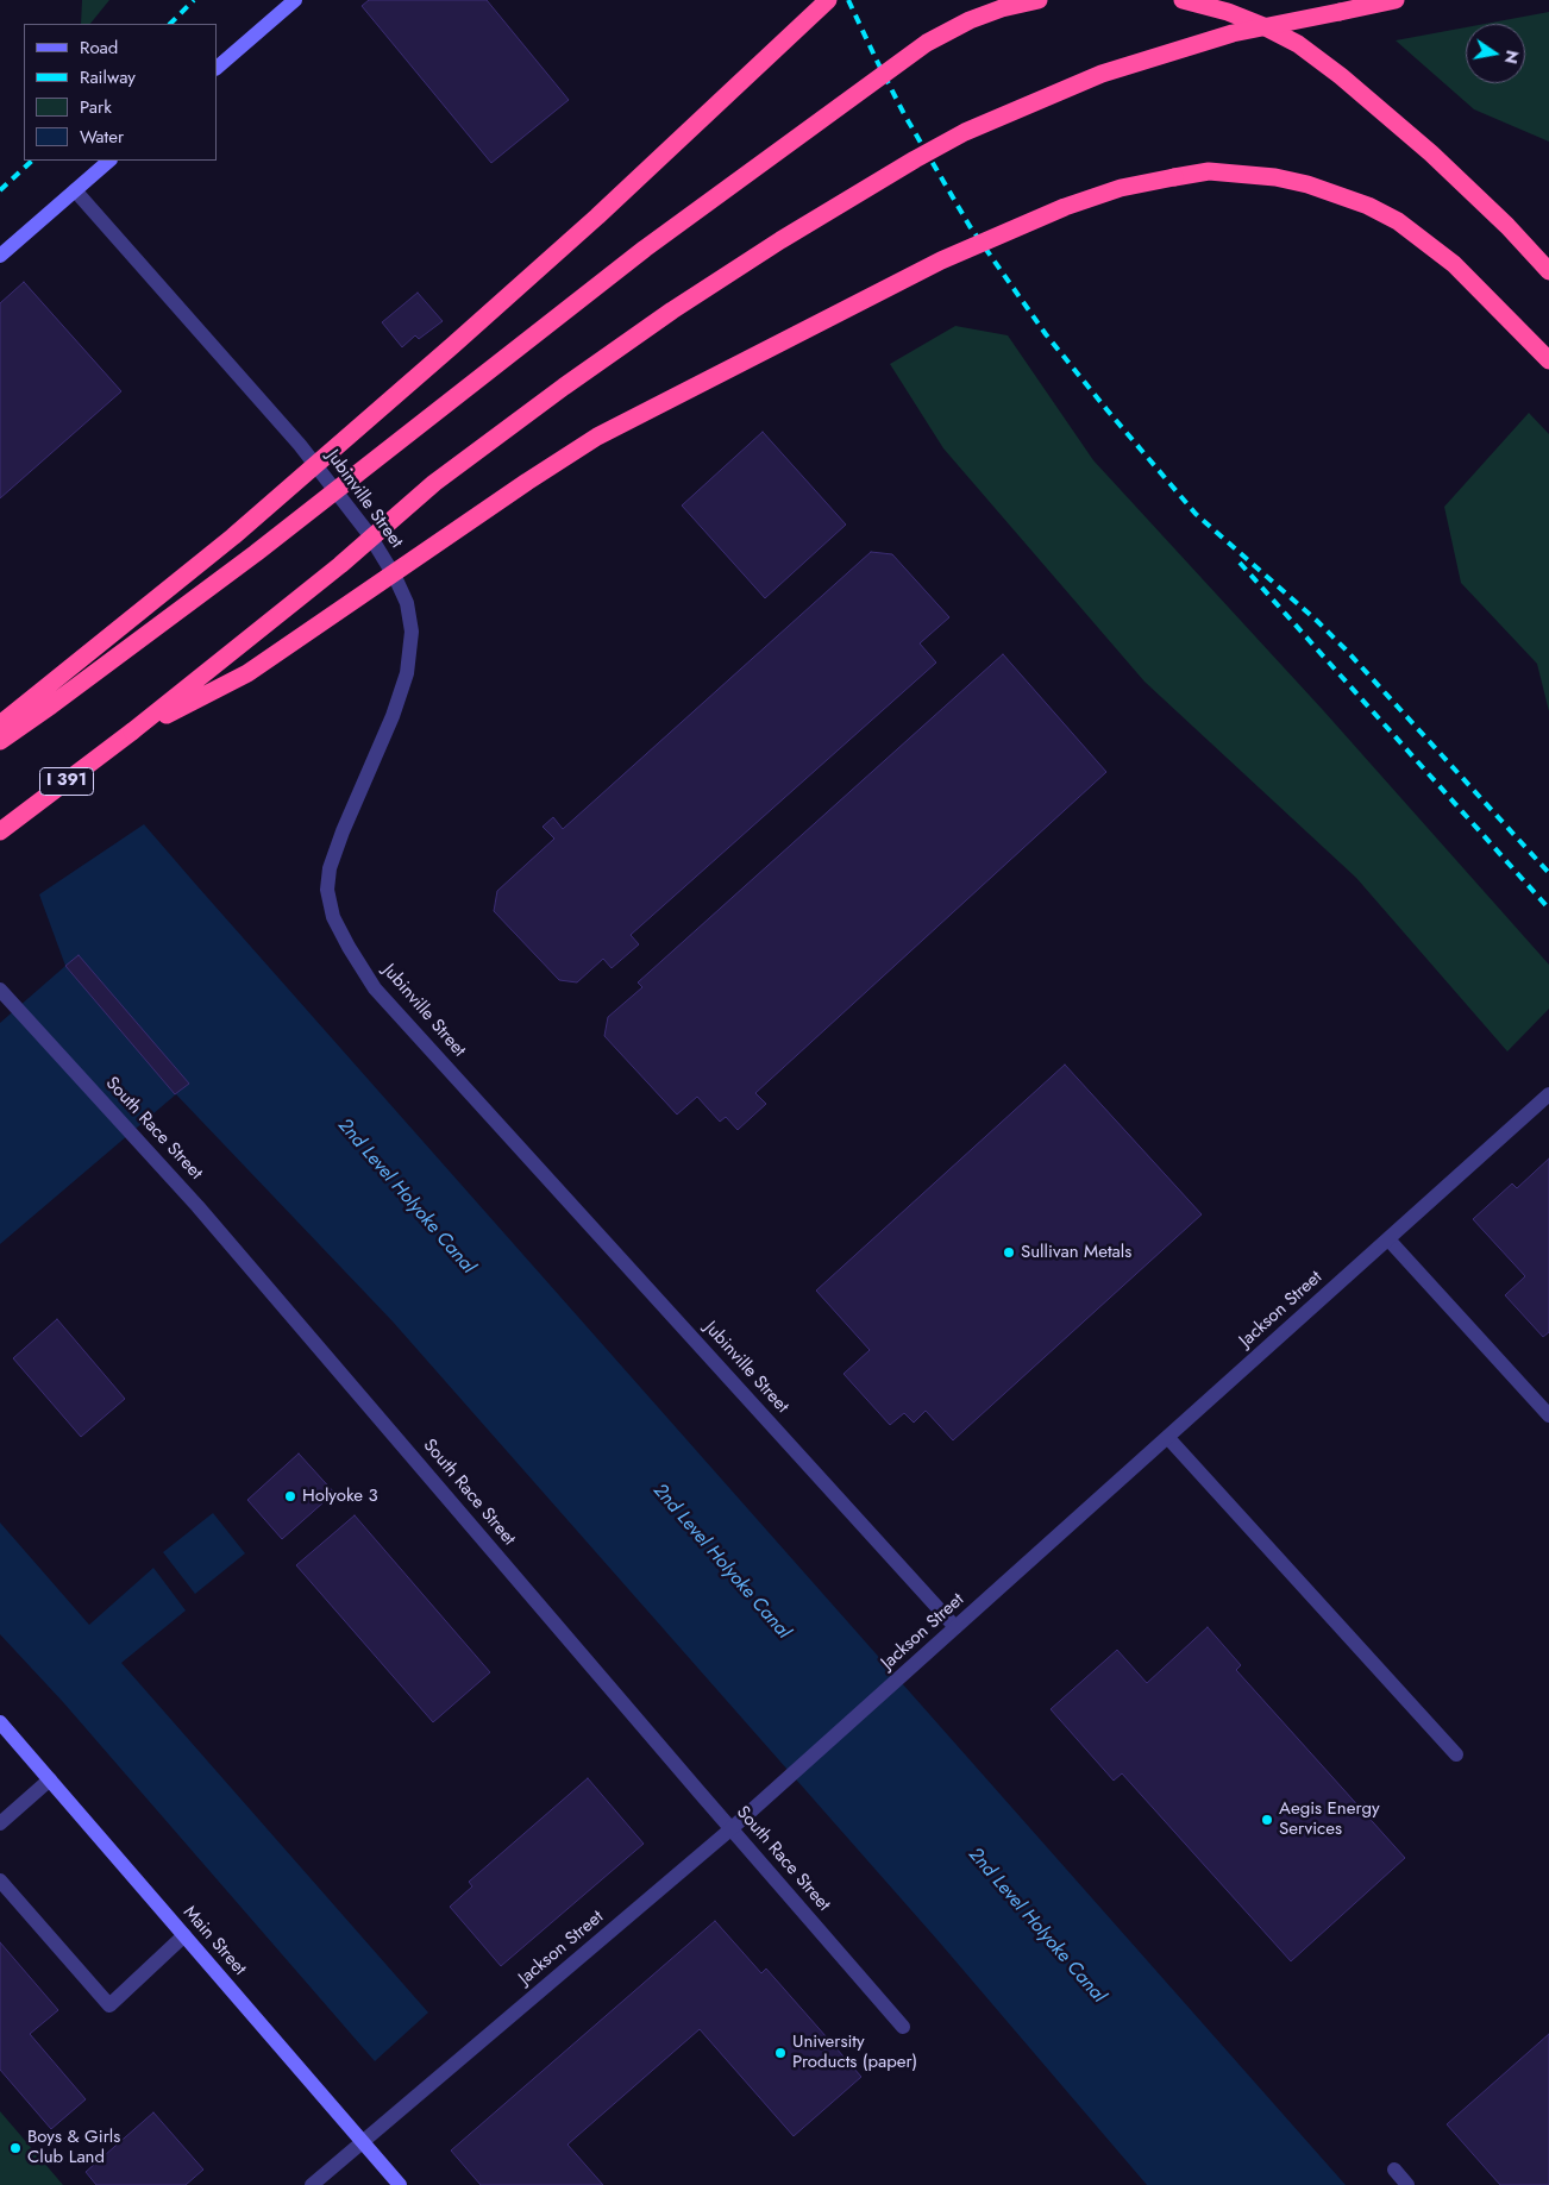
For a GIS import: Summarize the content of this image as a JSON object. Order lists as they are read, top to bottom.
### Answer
{
  "streets": {
    "highway": ["I 391"],
    "main road": ["Main Street"],
    "street": ["Jubinville Street", "South Race Street", "Jackson Street"]
  },
  "crossings": [
    ["Jubinville Street", "Jackson Street"],
    ["South Race Street", "Jackson Street"],
    ["Jackson Street", "Main Street"]
  ],
  "water": ["2nd Level Holyoke Canal"],
  "places": [
    "Sullivan Metals",
    "Holyoke 3",
    "Aegis Energy Services",
    "University Products (paper)",
    "Boys & Girls Club Land"
  ],
  "legend": [
    "Road",
    "Railway",
    "Park",
    "Water"
  ],
  "north": "right"
}
